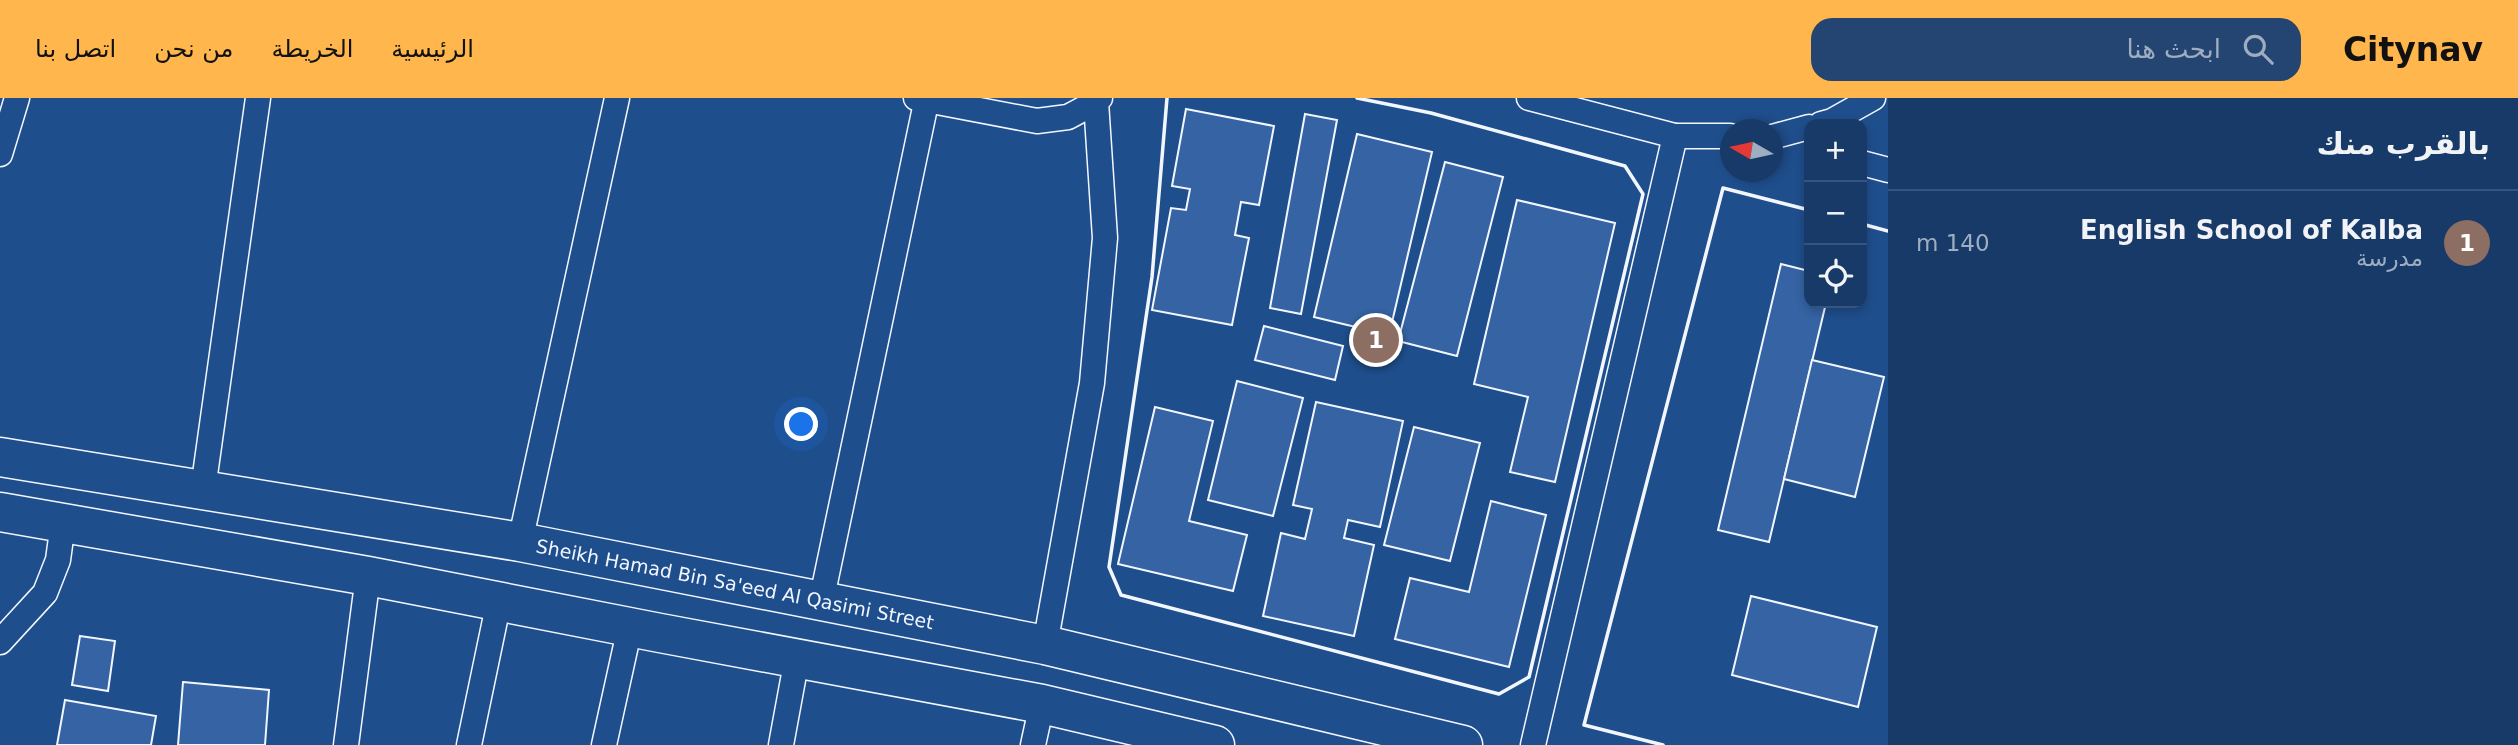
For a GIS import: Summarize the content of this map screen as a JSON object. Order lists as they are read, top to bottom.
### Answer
{
  "streets": {
    "main road": ["Sheikh Hamad Bin Sa'eed Al Qasimi Street"]
  },
  "north": "left",
  "page": {
    "header": "Citynav",
    "search": "ابحث هنا",
    "nav": [
      "الرئيسية",
      "الخريطة",
      "من نحن",
      "اتصل بنا"
    ],
    "heading": "بالقرب منك",
    "map_buttons": ["+", "−"],
    "list": [
      {
        "mark": "1",
        "name": "English School of Kalba",
        "note": "مدرسة",
        "value": "140 m"
      }
    ],
    "pins": "1"
  }
}
